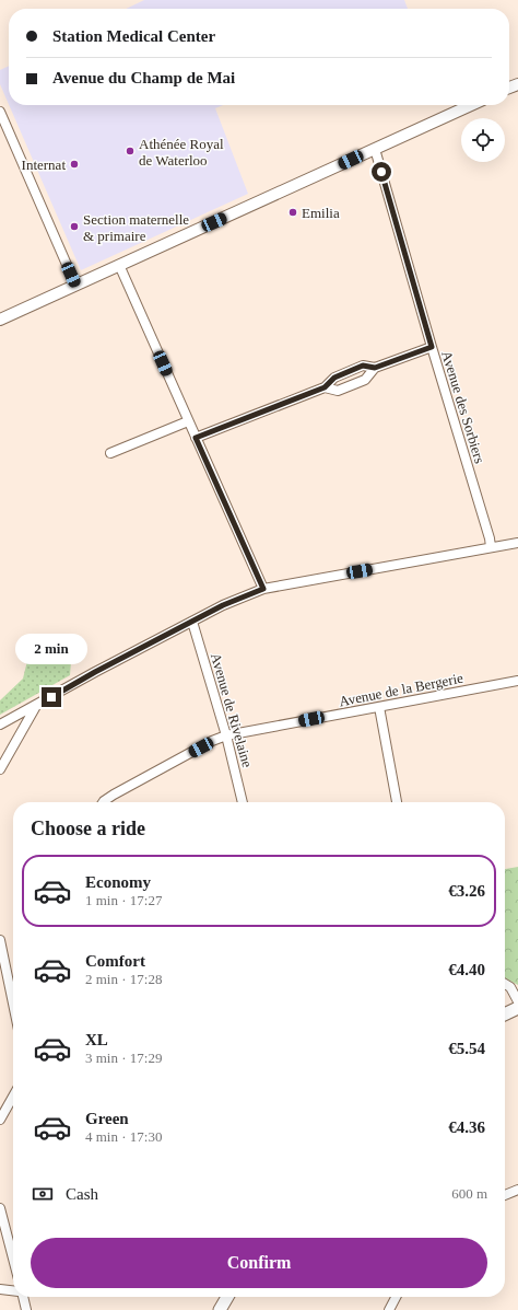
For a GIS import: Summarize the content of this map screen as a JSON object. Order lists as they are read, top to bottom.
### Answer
{
  "streets": {
    "street": ["Avenue des Sorbiers", "Avenue de la Bergerie", "Avenue de Rivelaine"]
  },
  "crossings": [
    ["Avenue de la Bergerie", "Avenue de Rivelaine"]
  ],
  "places": [
    "Athénée Royal de Waterloo",
    "Internat",
    "Emilia",
    "Section maternelle & primaire"
  ],
  "page": {
    "banner": ["Station Medical Center", "Avenue du Champ de Mai"],
    "bubble": "2 min",
    "heading": "Choose a ride",
    "list": [
      {
        "name": "Economy",
        "note": "1 min · 17:27",
        "value": "€3.26"
      },
      {
        "name": "Comfort",
        "note": "2 min · 17:28",
        "value": "€4.40"
      },
      {
        "name": "XL",
        "note": "3 min · 17:29",
        "value": "€5.54"
      },
      {
        "name": "Green",
        "note": "4 min · 17:30",
        "value": "€4.36"
      }
    ],
    "pay": ["Cash", "600 m"],
    "buttons": "Confirm"
  }
}
